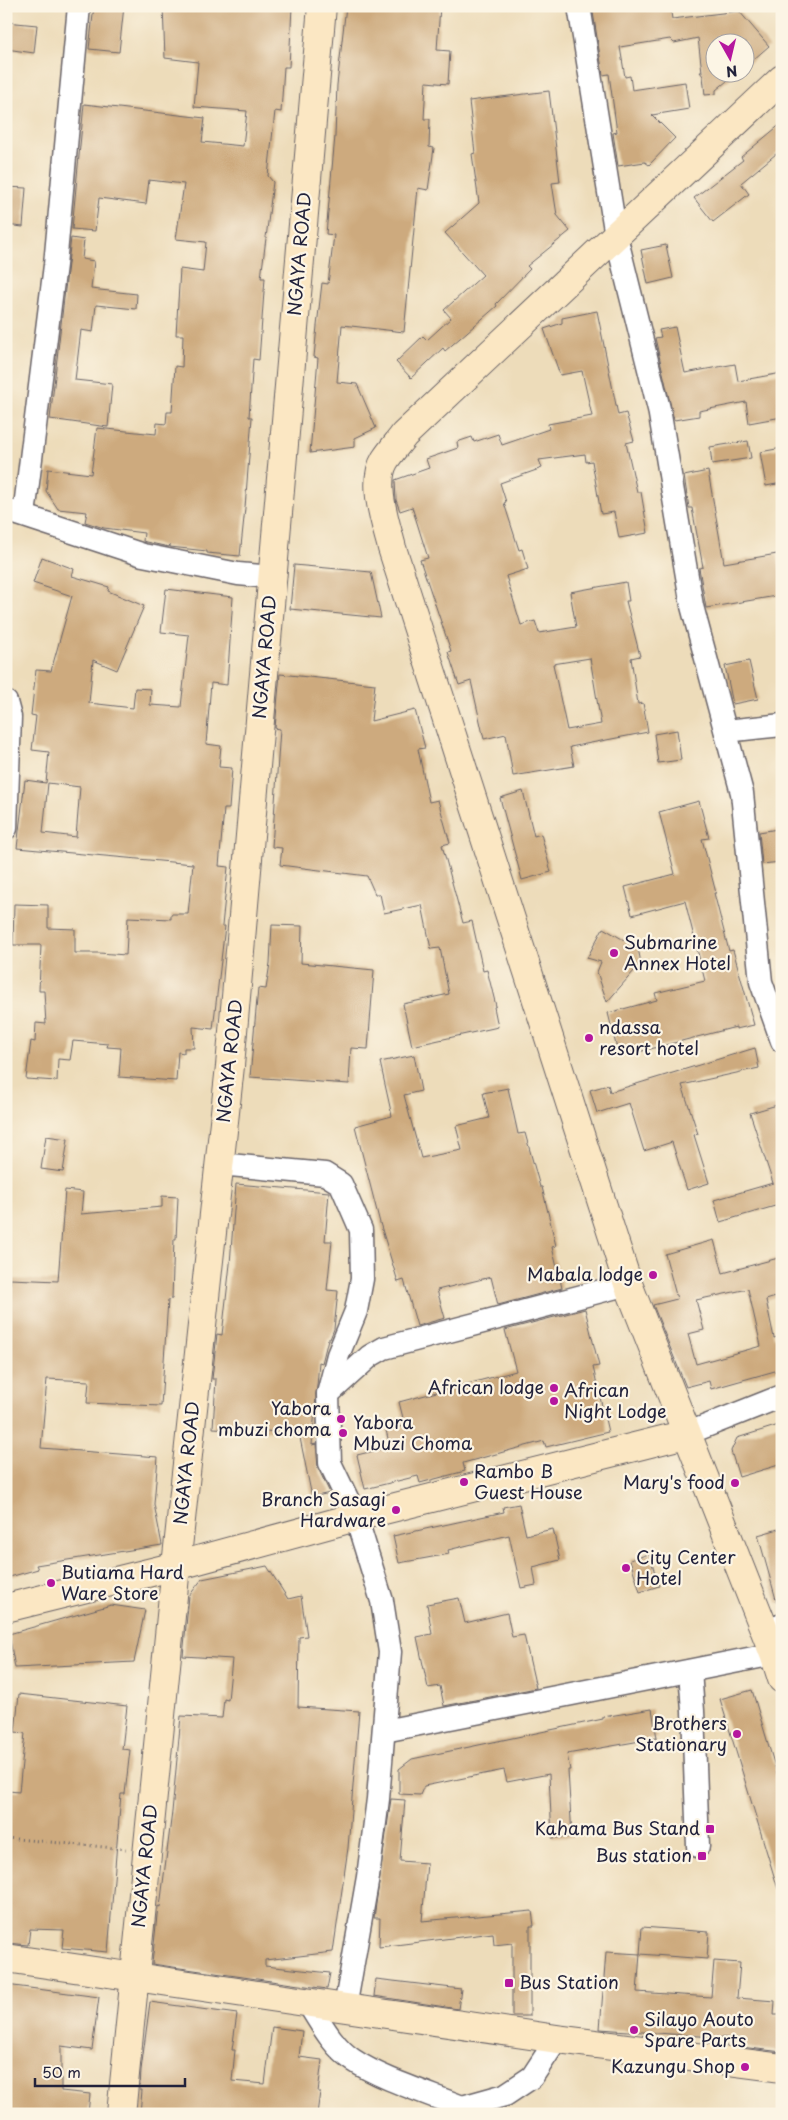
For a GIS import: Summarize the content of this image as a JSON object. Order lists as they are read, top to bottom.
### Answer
{
  "streets": {
    "street": ["NGAYA ROAD"]
  },
  "places": {
    "other": [
      "Submarine Annex Hotel",
      "ndassa resort hotel",
      "Mabala lodge",
      "African lodge",
      "African Night Lodge",
      "Yabora mbuzi choma",
      "Yabora Mbuzi Choma",
      "Rambo B Guest House",
      "Mary's food",
      "Branch Sasagi Hardware",
      "City Center Hotel",
      "Butiama Hard Ware Store",
      "Brothers Stationary",
      "Silayo Aouto Spare Parts",
      "Kazungu Shop"
    ],
    "transit": ["Kahama Bus Stand", "Bus station", "Bus Station"]
  },
  "scale_bar": "50 m",
  "north": "bottom"
}
